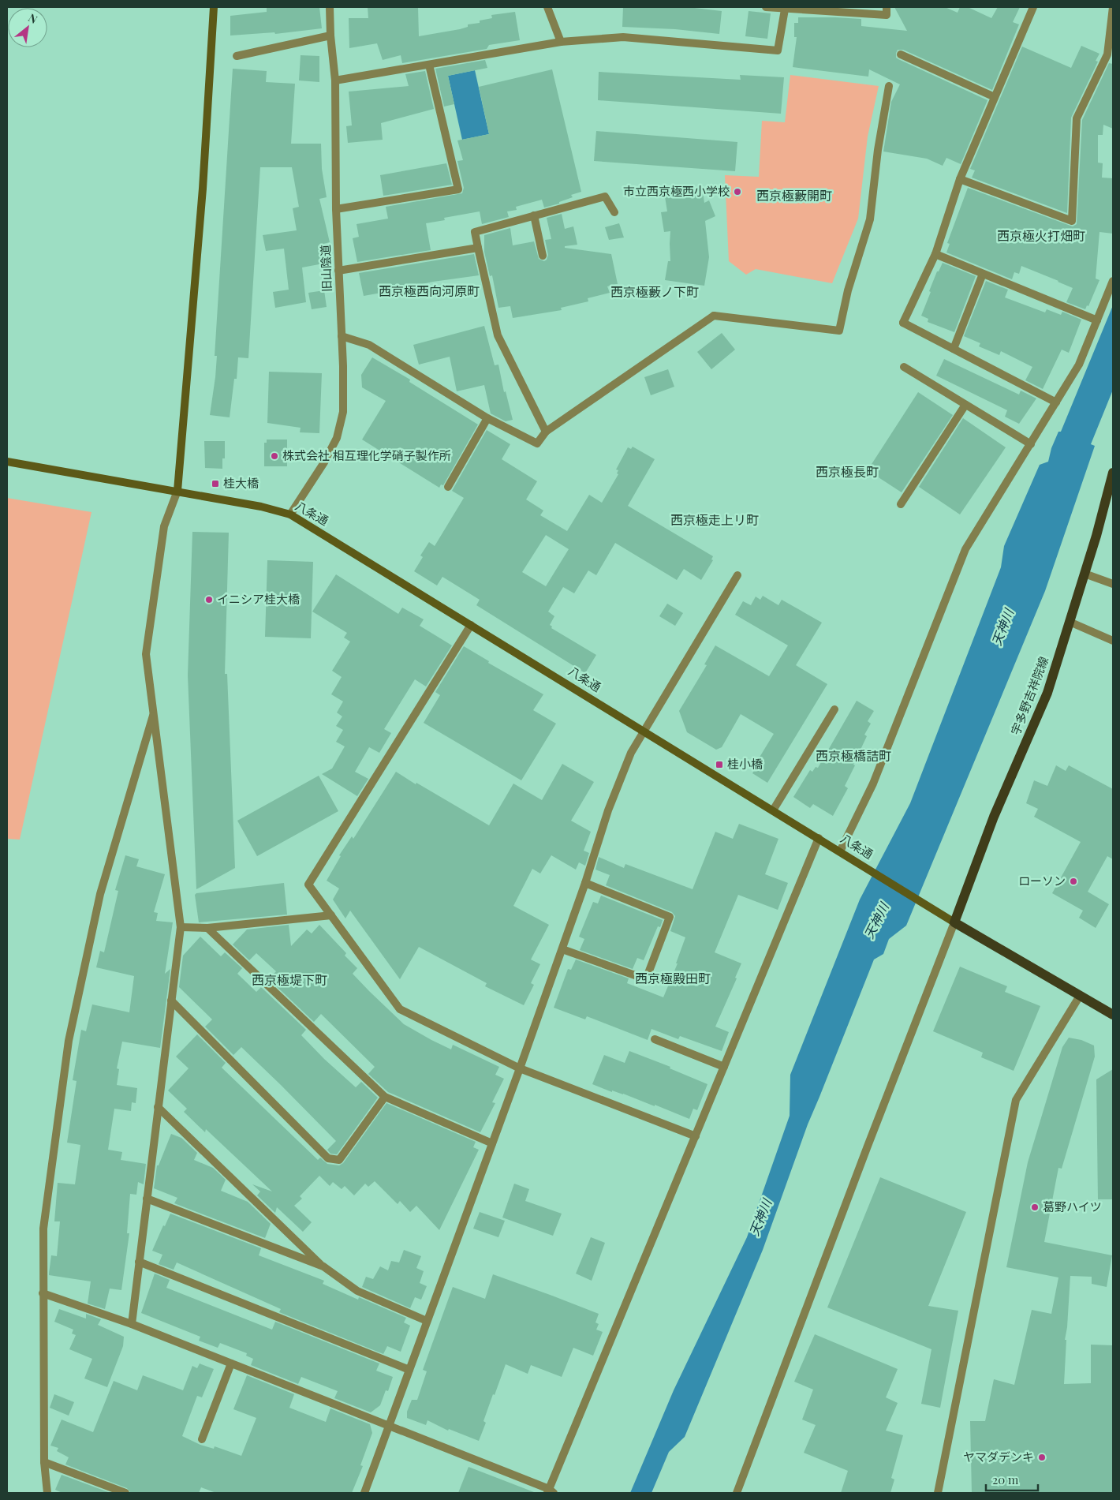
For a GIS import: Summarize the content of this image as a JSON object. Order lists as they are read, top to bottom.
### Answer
{
  "streets": {
    "main road": ["八条通", "宇多野吉祥院線"],
    "street": ["旧山陰道"]
  },
  "crossings": [
    ["旧山陰道", "八条通"],
    ["八条通", "宇多野吉祥院線"]
  ],
  "districts": [
    "西京極藪開町",
    "西京極火打畑町",
    "西京極西向河原町",
    "西京極藪ノ下町",
    "西京極長町",
    "西京極走上リ町",
    "西京極橋詰町",
    "西京極殿田町",
    "西京極堤下町"
  ],
  "water": ["天神川"],
  "places": {
    "other": [
      "市立西京極西小学校",
      "株式会社 相互理化学硝子製作所",
      "イニシア桂大橋",
      "ローソン",
      "葛野ハイツ",
      "ヤマダデンキ"
    ],
    "transit": ["桂大橋", "桂小橋"]
  },
  "scale_bar": "20 m",
  "north": "top right"
}
